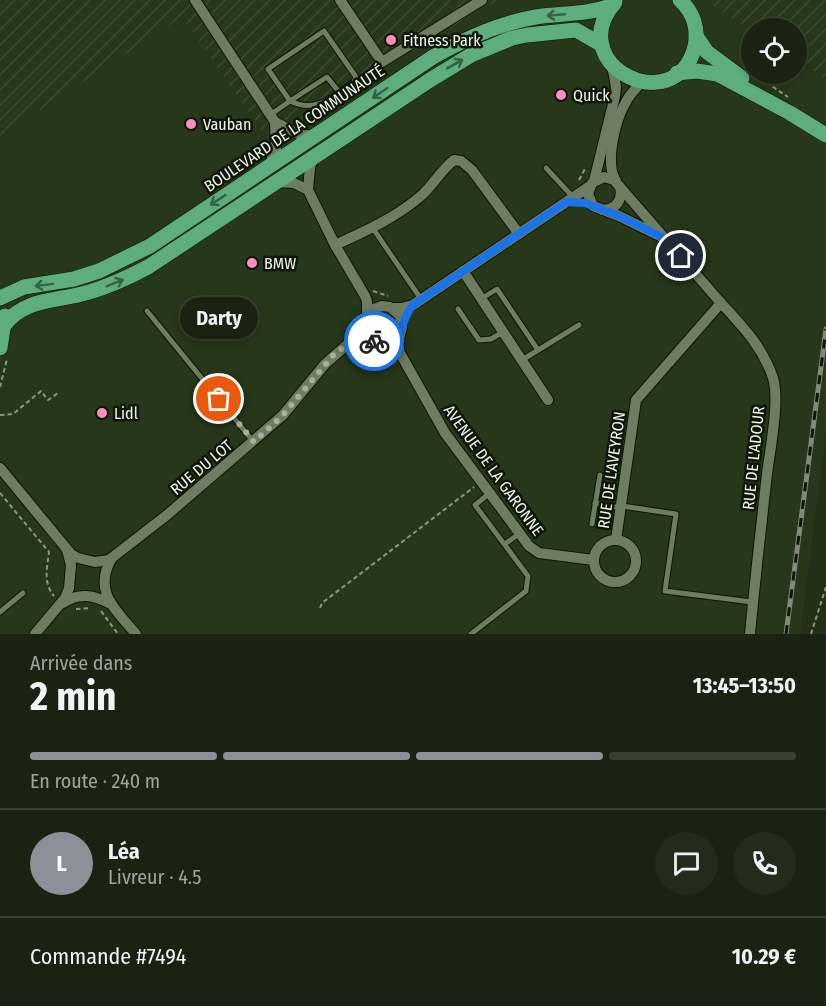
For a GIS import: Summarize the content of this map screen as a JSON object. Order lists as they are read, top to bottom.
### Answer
{
  "streets": {
    "main road": ["BOULEVARD DE LA COMMUNAUTÉ"],
    "street": [
      "RUE DE L'ADOUR",
      "RUE DU LOT",
      "AVENUE DE LA GARONNE",
      "RUE DE L'AVEYRON"
    ]
  },
  "crossings": [
    ["RUE DE L'ADOUR", "RUE DE L'AVEYRON"],
    ["AVENUE DE LA GARONNE", "RUE DE L'AVEYRON"]
  ],
  "places": [
    "Fitness Park",
    "Quick",
    "Vauban",
    "BMW",
    "Darty",
    "Lidl"
  ],
  "page": {
    "bubble": "Darty",
    "heading": ["2 min", "Arrivée dans", "13:45–13:50"],
    "panel": [
      "Léa",
      "Livreur · 4.5",
      "Commande #7494",
      "10.29 €"
    ],
    "bar": "En route · 240 m",
    "round": "L"
  }
}
